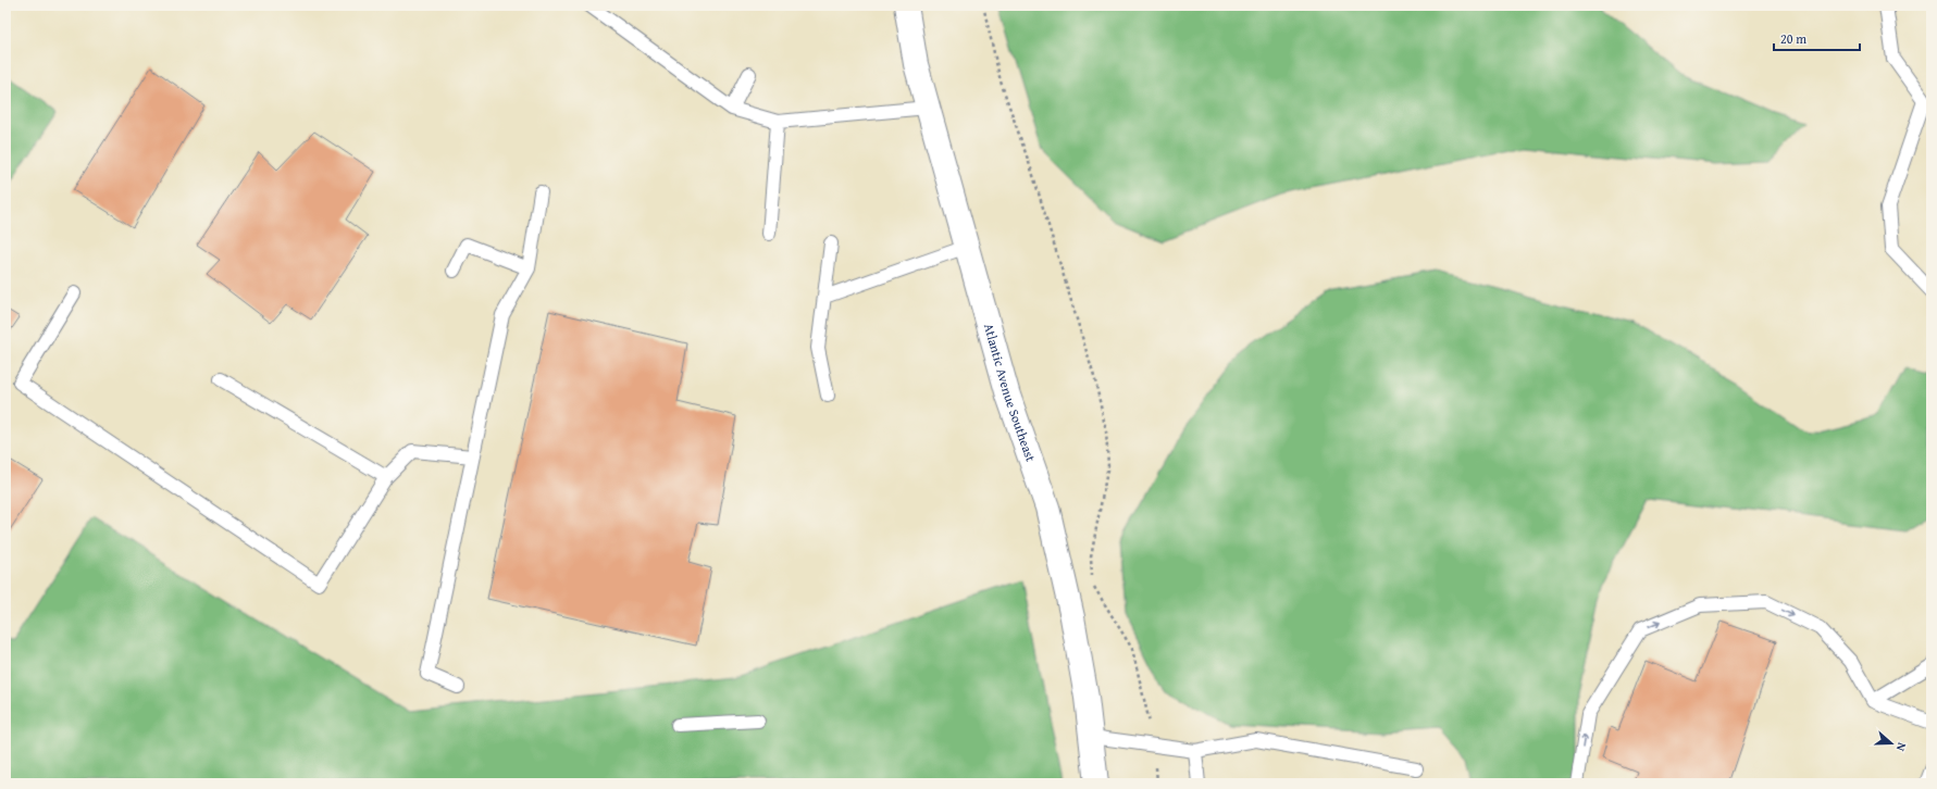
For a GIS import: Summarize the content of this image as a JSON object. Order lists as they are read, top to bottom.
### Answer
{
  "streets": {
    "street": ["Atlantic Avenue Southeast"]
  },
  "scale_bar": "20 m",
  "north": "right"
}
